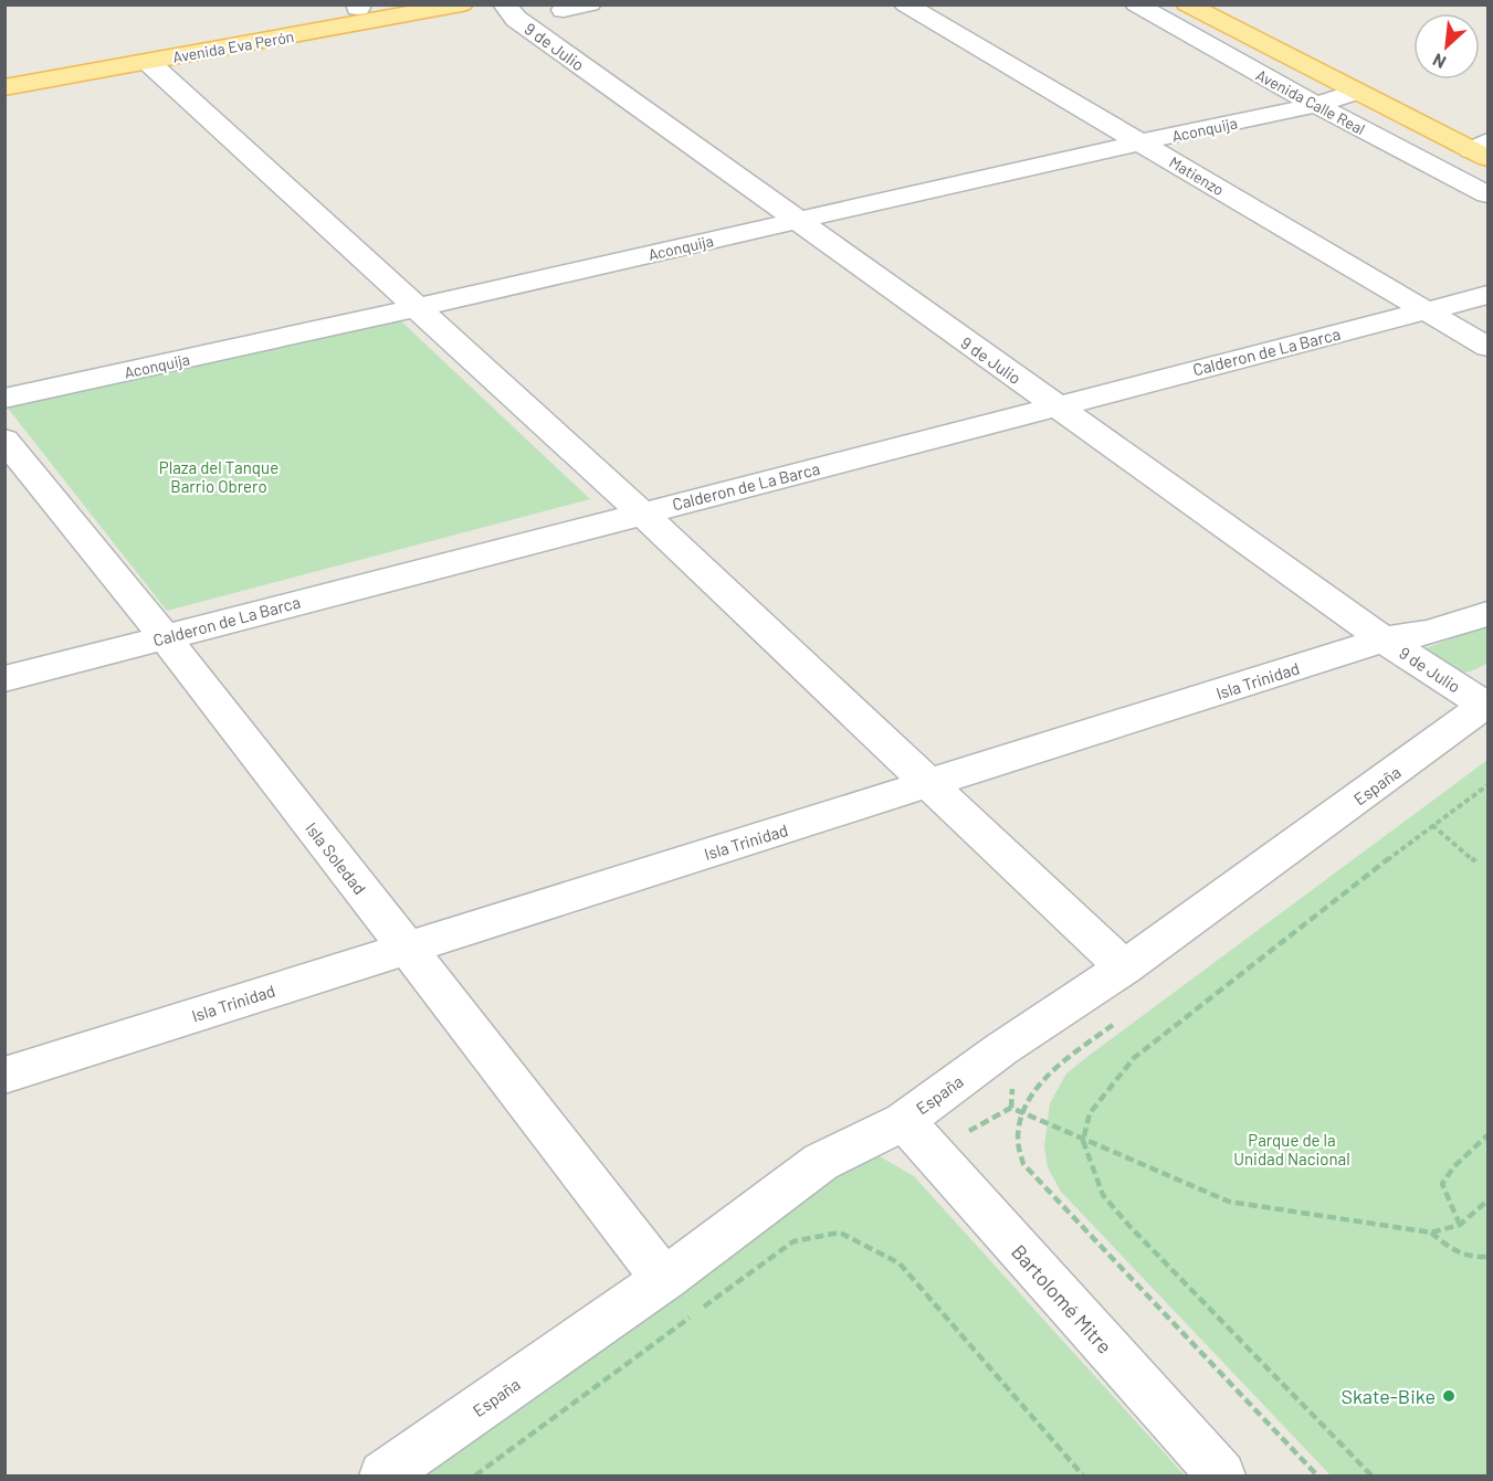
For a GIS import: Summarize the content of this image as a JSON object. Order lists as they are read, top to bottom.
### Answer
{
  "streets": {
    "main road": ["Avenida Eva Perón", "Avenida Calle Real"],
    "street": [
      "9 de Julio",
      "Aconquija",
      "Matienzo",
      "Calderon de La Barca",
      "Isla Trinidad",
      "España",
      "Isla Soledad",
      "Bartolomé Mitre"
    ]
  },
  "crossings": [
    ["9 de Julio", "Aconquija"],
    ["9 de Julio", "Calderon de La Barca"],
    ["9 de Julio", "Isla Trinidad"],
    ["9 de Julio", "España"],
    ["Avenida Calle Real", "Aconquija"],
    ["Aconquija", "Matienzo"],
    ["Matienzo", "Calderon de La Barca"],
    ["Calderon de La Barca", "Isla Soledad"],
    ["Isla Trinidad", "Isla Soledad"],
    ["España", "Isla Soledad"],
    ["España", "Bartolomé Mitre"]
  ],
  "parks": ["Plaza del Tanque Barrio Obrero", "Parque de la Unidad Nacional"],
  "places": ["Skate-Bike"],
  "north": "bottom left"
}
